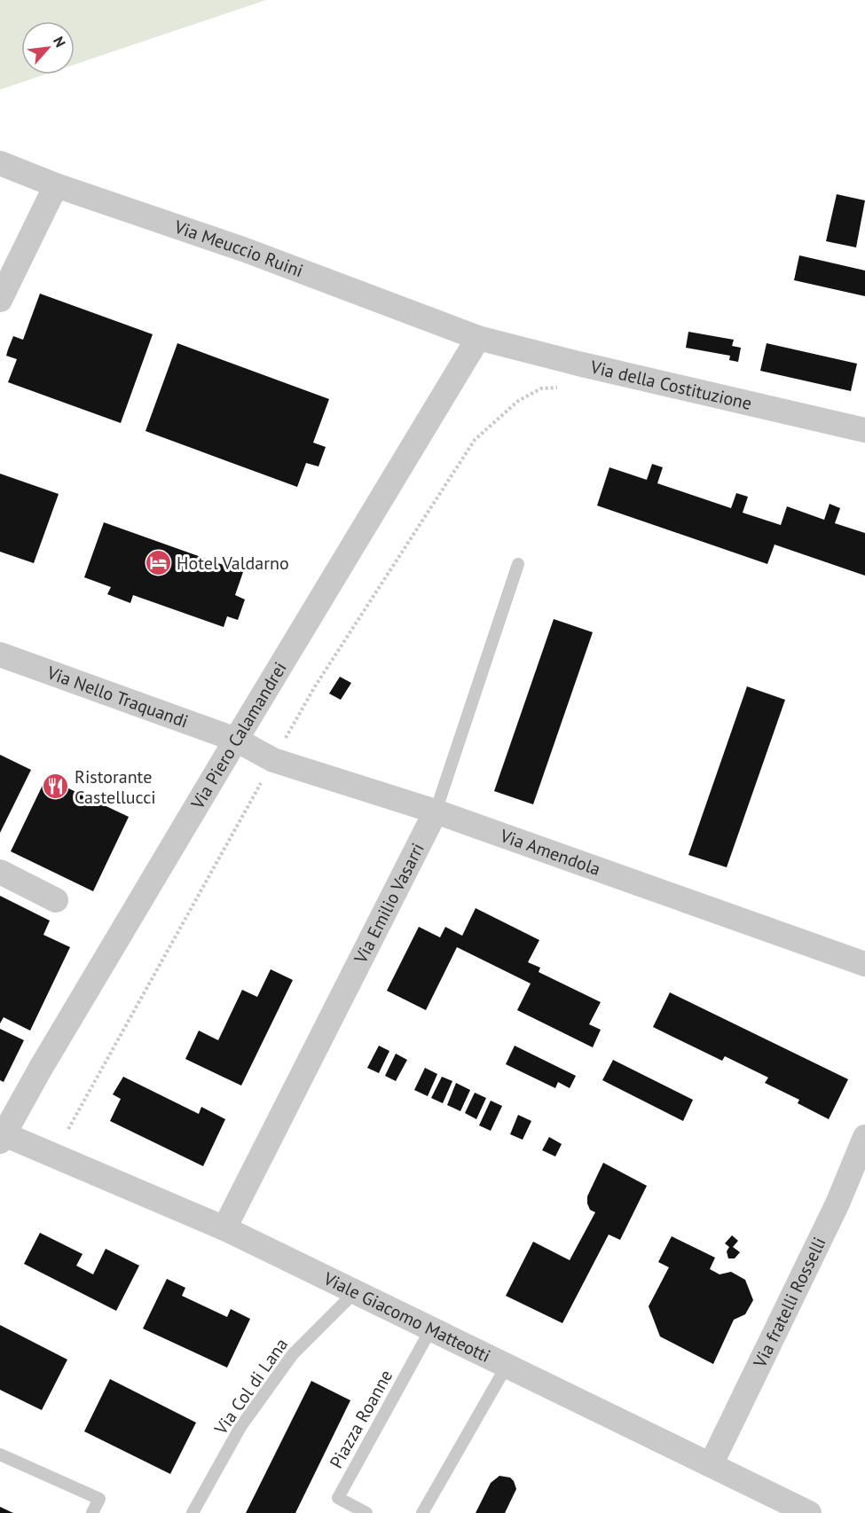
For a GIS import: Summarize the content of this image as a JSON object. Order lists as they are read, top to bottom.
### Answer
{
  "streets": {
    "street": [
      "Via Meuccio Ruini",
      "Via della Costituzione",
      "Via Nello Traquandi",
      "Via Piero Calamandrei",
      "Via Amendola",
      "Via Emilio Vasarri",
      "Via fratelli Rosselli",
      "Viale Giacomo Matteotti"
    ],
    "lane": ["Via Col di Lana", "Piazza Roanne"]
  },
  "crossings": [
    ["Via Meuccio Ruini", "Via della Costituzione"],
    ["Via Meuccio Ruini", "Via Piero Calamandrei"],
    ["Via della Costituzione", "Via Piero Calamandrei"],
    ["Via Nello Traquandi", "Via Piero Calamandrei"],
    ["Via Nello Traquandi", "Via Amendola"],
    ["Via Piero Calamandrei", "Via Amendola"],
    ["Via Piero Calamandrei", "Viale Giacomo Matteotti"],
    ["Via Amendola", "Via Emilio Vasarri"],
    ["Via Emilio Vasarri", "Viale Giacomo Matteotti"],
    ["Via fratelli Rosselli", "Viale Giacomo Matteotti"],
    ["Viale Giacomo Matteotti", "Via Col di Lana"],
    ["Viale Giacomo Matteotti", "Piazza Roanne"]
  ],
  "places": {
    "hotel": ["Hotel Valdarno"],
    "restaurant": ["Ristorante Castellucci"]
  },
  "north": "top right"
}
